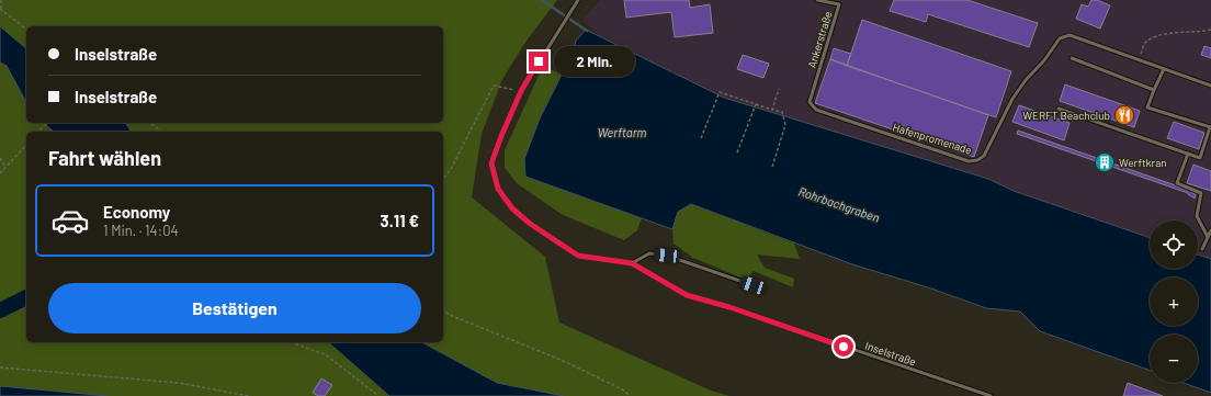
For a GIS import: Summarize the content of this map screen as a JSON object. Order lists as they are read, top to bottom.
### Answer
{
  "streets": {
    "lane": ["Ankerstraße", "Hafenpromenade", "Inselstraße"]
  },
  "crossings": [
    ["Ankerstraße", "Hafenpromenade"]
  ],
  "water": ["Werftarm", "Rohrbachgraben"],
  "places": {
    "restaurant": ["WERFT Beachclub"],
    "building": ["Werftkran"]
  },
  "page": {
    "banner": ["Inselstraße", "Inselstraße"],
    "bubble": "2 Min.",
    "heading": "Fahrt wählen",
    "list": [
      {
        "name": "Economy",
        "note": "1 Min. · 14:04",
        "value": "3.11 €"
      }
    ],
    "map_buttons": ["+", "−"],
    "buttons": "Bestätigen"
  }
}
